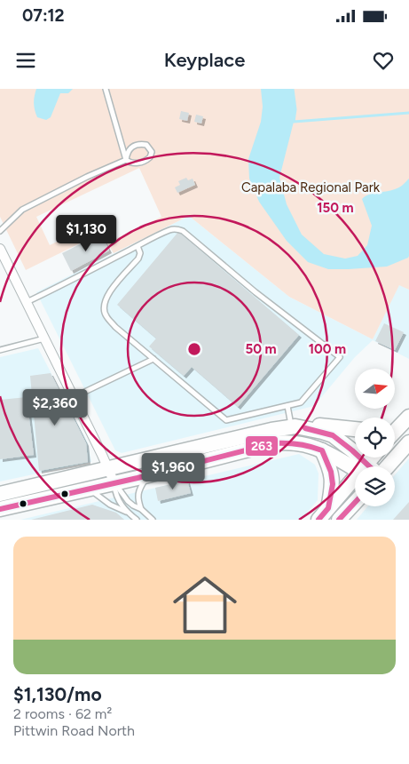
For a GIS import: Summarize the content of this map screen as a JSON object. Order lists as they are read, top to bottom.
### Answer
{
  "parks": ["Capalaba Regional Park"],
  "lines": ["transit line 263"],
  "north": "right",
  "page": {
    "status": "07:12",
    "header": "Keyplace",
    "price": ["$1,130", "$2,360", "$1,960"],
    "list": [
      {
        "name": "$1,130/mo",
        "note": "2 rooms · 62 m² · Pittwin Road North"
      }
    ]
  },
  "rings": ["150 m", "50 m", "100 m"]
}
